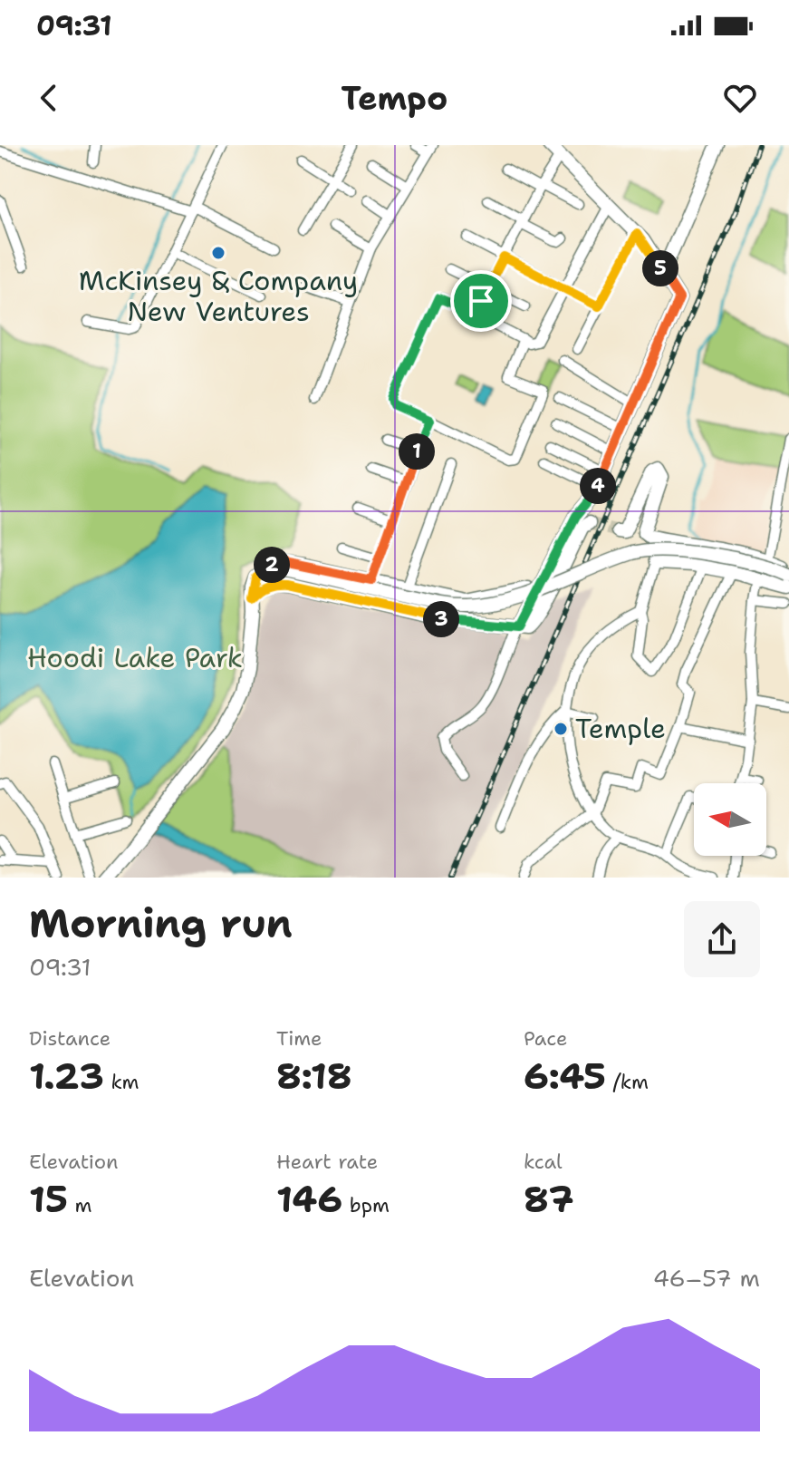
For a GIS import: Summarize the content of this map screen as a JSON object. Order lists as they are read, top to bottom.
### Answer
{
  "parks": ["Hoodi Lake Park"],
  "places": ["McKinsey & Company New Ventures", "Temple"],
  "north": "left",
  "page": {
    "status": "09:31",
    "header": "Tempo",
    "pins": [
      "5",
      "1",
      "4",
      "2",
      "3"
    ],
    "heading": ["Morning run", "09:31"],
    "stats": [
      ["Distance", "1.23 km"],
      ["Time", "8:18"],
      ["Pace", "6:45 /km"],
      ["Elevation", "15 m"],
      ["Heart rate", "146 bpm"],
      ["kcal", "87"]
    ],
    "chart": ["Elevation", "46–57 m"]
  }
}
